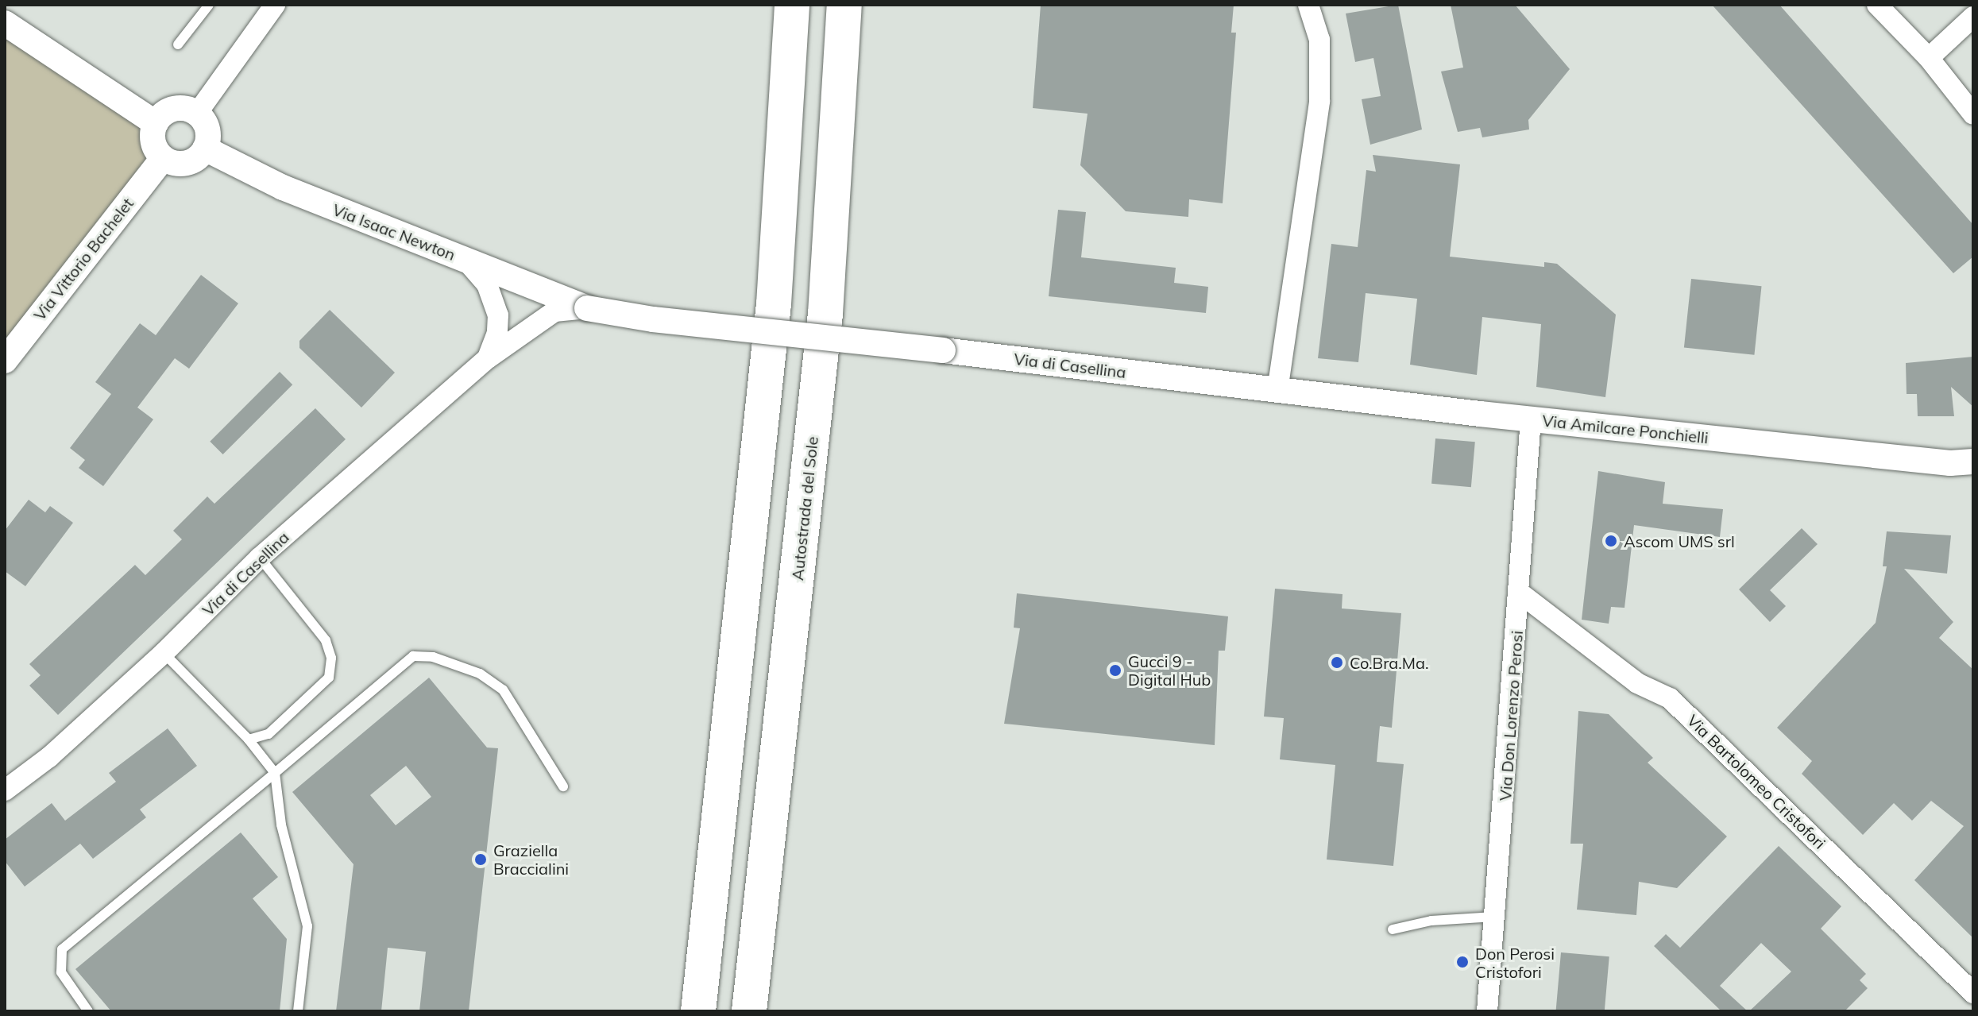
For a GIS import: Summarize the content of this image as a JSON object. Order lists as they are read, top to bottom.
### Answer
{
  "streets": {
    "highway": ["Autostrada del Sole"],
    "street": [
      "Via Isaac Newton",
      "Via Vittorio Bachelet",
      "Via di Casellina",
      "Via Amilcare Ponchielli",
      "Via Don Lorenzo Perosi",
      "Via Bartolomeo Cristofori"
    ]
  },
  "crossings": [
    ["Via Isaac Newton", "Via Vittorio Bachelet"],
    ["Via Isaac Newton", "Via di Casellina"],
    ["Via di Casellina", "Via Amilcare Ponchielli"],
    ["Via Amilcare Ponchielli", "Via Don Lorenzo Perosi"],
    ["Via Don Lorenzo Perosi", "Via Bartolomeo Cristofori"]
  ],
  "places": [
    "Ascom UMS srl",
    "Co.Bra.Ma.",
    "Gucci 9 - Digital Hub",
    "Graziella Braccialini",
    "Don Perosi Cristofori"
  ]
}
